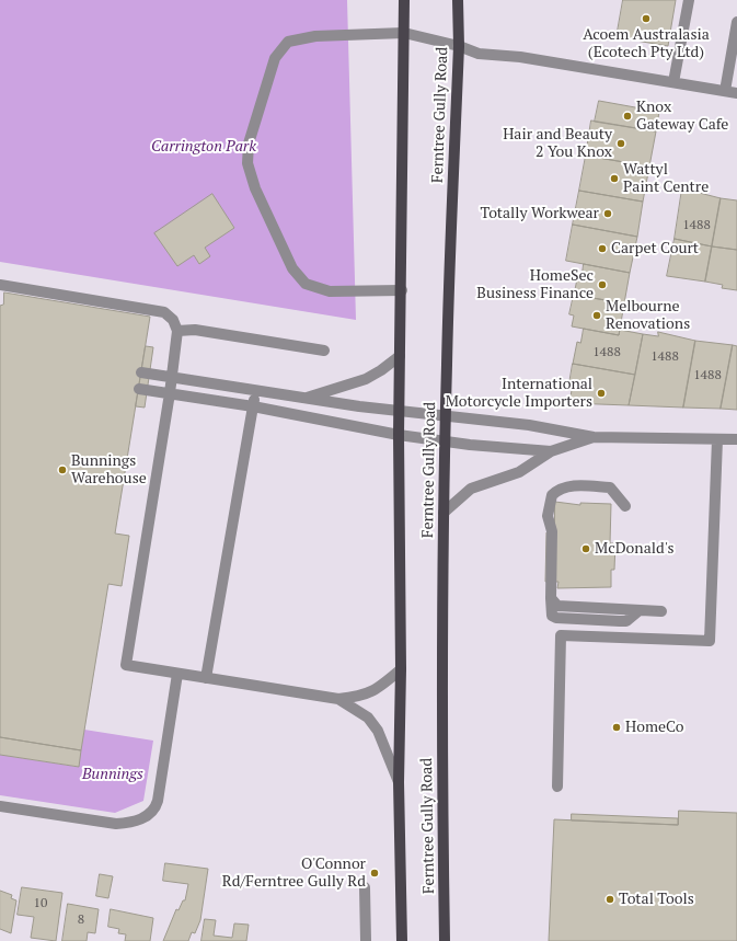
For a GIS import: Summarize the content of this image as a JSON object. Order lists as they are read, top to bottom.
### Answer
{
  "streets": {
    "main road": ["Ferntree Gully Road"]
  },
  "parks": ["Carrington Park", "Bunnings"],
  "places": [
    "Acoem Australasia (Ecotech Pty Ltd)",
    "Knox Gateway Cafe",
    "Hair and Beauty 2 You Knox",
    "Wattyl Paint Centre",
    "Totally Workwear",
    "Carpet Court",
    "HomeSec Business Finance",
    "Melbourne Renovations",
    "International Motorcycle Importers",
    "Bunnings Warehouse",
    "McDonald's",
    "HomeCo",
    "O'Connor Rd/Ferntree Gully Rd",
    "Total Tools"
  ],
  "house_numbers": [
    "1488",
    "1488",
    "1488",
    "1488",
    "10",
    "8"
  ]
}
